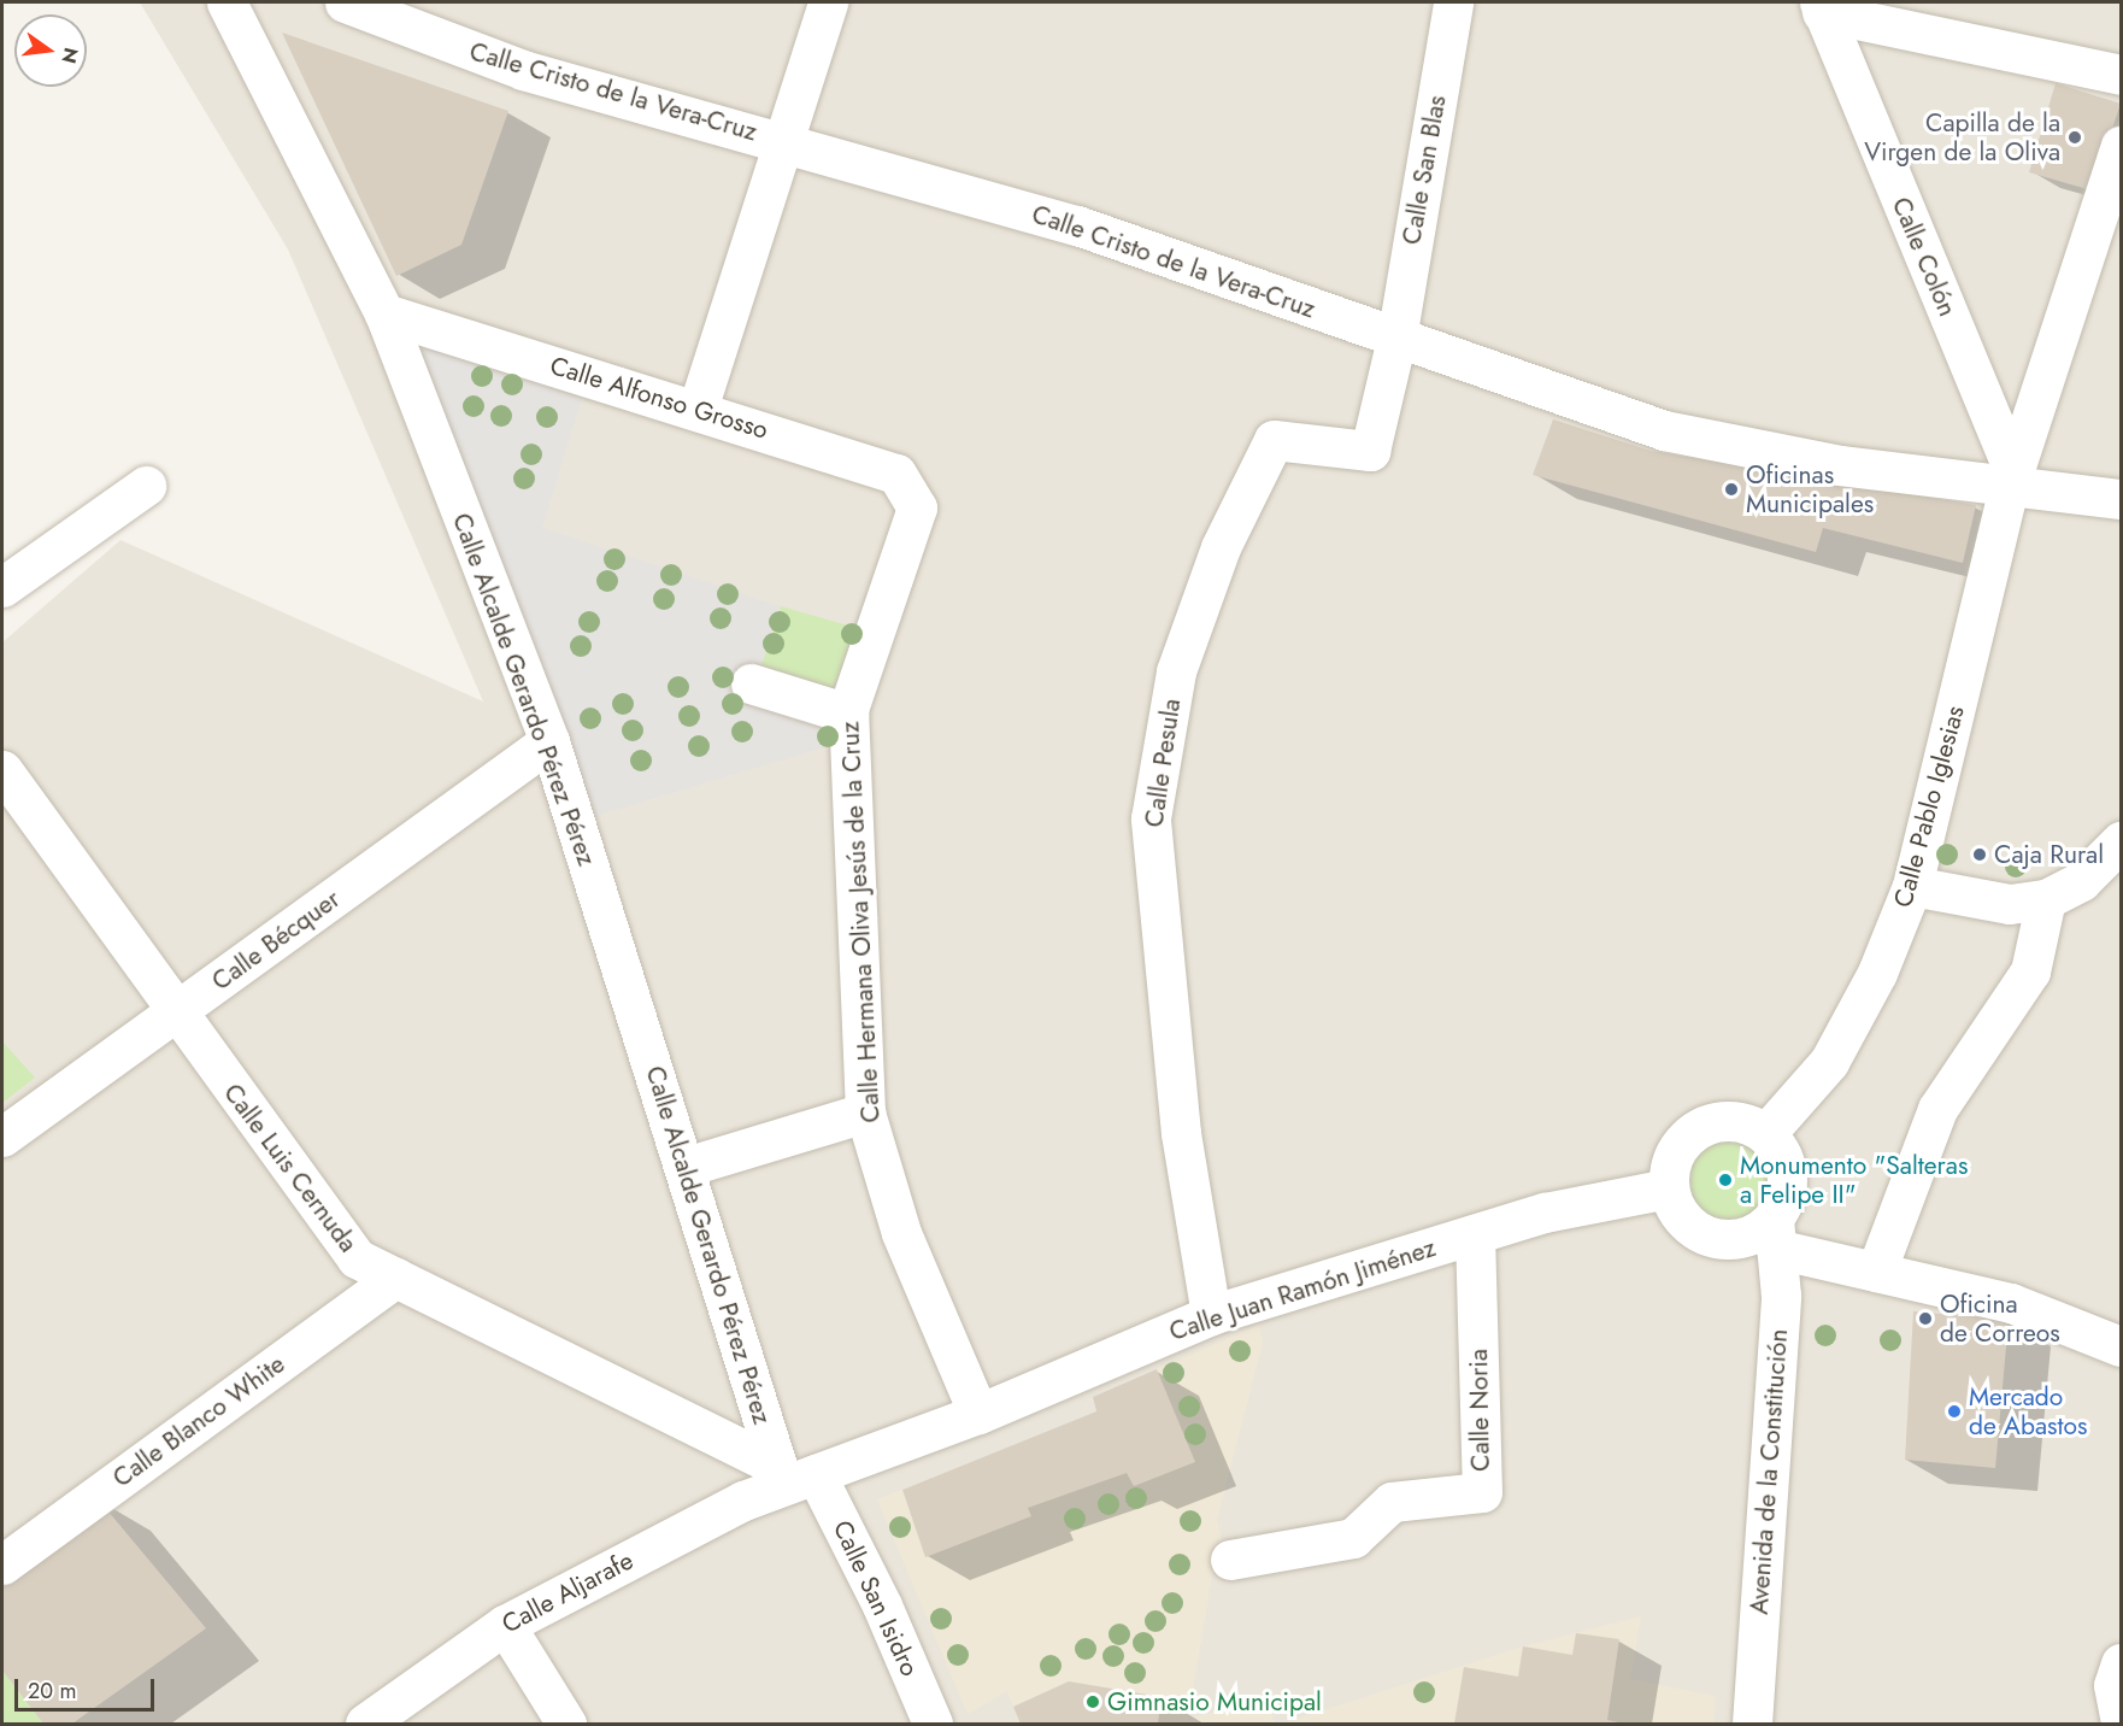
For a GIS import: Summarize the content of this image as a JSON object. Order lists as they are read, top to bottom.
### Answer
{
  "streets": {
    "street": [
      "Calle Cristo de la Vera-Cruz",
      "Calle San Blas",
      "Calle Colón",
      "Calle Alfonso Grosso",
      "Calle Alcalde Gerardo Pérez Pérez",
      "Calle Pesula",
      "Calle Pablo Iglesias",
      "Calle Hermana Oliva Jesús de la Cruz",
      "Calle Bécquer",
      "Calle Luis Cernuda",
      "Calle Juan Ramón Jiménez",
      "Calle Noria",
      "Calle Blanco White",
      "Avenida de la Constitución",
      "Calle Aljarafe",
      "Calle San Isidro"
    ]
  },
  "crossings": [
    ["Calle Cristo de la Vera-Cruz", "Calle San Blas"],
    ["Calle Cristo de la Vera-Cruz", "Calle Colón"],
    ["Calle Cristo de la Vera-Cruz", "Calle Pesula"],
    ["Calle Cristo de la Vera-Cruz", "Calle Pablo Iglesias"],
    ["Calle San Blas", "Calle Pesula"],
    ["Calle Colón", "Calle Pablo Iglesias"],
    ["Calle Alfonso Grosso", "Calle Alcalde Gerardo Pérez Pérez"],
    ["Calle Alfonso Grosso", "Calle Hermana Oliva Jesús de la Cruz"],
    ["Calle Alcalde Gerardo Pérez Pérez", "Calle Bécquer"],
    ["Calle Alcalde Gerardo Pérez Pérez", "Calle Luis Cernuda"],
    ["Calle Alcalde Gerardo Pérez Pérez", "Calle Juan Ramón Jiménez"],
    ["Calle Alcalde Gerardo Pérez Pérez", "Calle Aljarafe"],
    ["Calle Alcalde Gerardo Pérez Pérez", "Calle San Isidro"],
    ["Calle Pesula", "Calle Juan Ramón Jiménez"],
    ["Calle Pablo Iglesias", "Calle Juan Ramón Jiménez"],
    ["Calle Pablo Iglesias", "Avenida de la Constitución"],
    ["Calle Hermana Oliva Jesús de la Cruz", "Calle Juan Ramón Jiménez"],
    ["Calle Bécquer", "Calle Luis Cernuda"],
    ["Calle Luis Cernuda", "Calle Juan Ramón Jiménez"],
    ["Calle Luis Cernuda", "Calle Blanco White"],
    ["Calle Luis Cernuda", "Calle Aljarafe"],
    ["Calle Luis Cernuda", "Calle San Isidro"],
    ["Calle Juan Ramón Jiménez", "Calle Noria"],
    ["Calle Juan Ramón Jiménez", "Avenida de la Constitución"],
    ["Calle Juan Ramón Jiménez", "Calle Aljarafe"],
    ["Calle Juan Ramón Jiménez", "Calle San Isidro"],
    ["Calle Aljarafe", "Calle San Isidro"]
  ],
  "places": [
    "Capilla de la Virgen de la Oliva",
    "Oficinas Municipales",
    "Caja Rural",
    "Monumento \"Salteras a Felipe II\"",
    "Oficina de Correos",
    "Mercado de Abastos",
    "Gimnasio Municipal"
  ],
  "scale_bar": "20 m",
  "north": "right"
}
